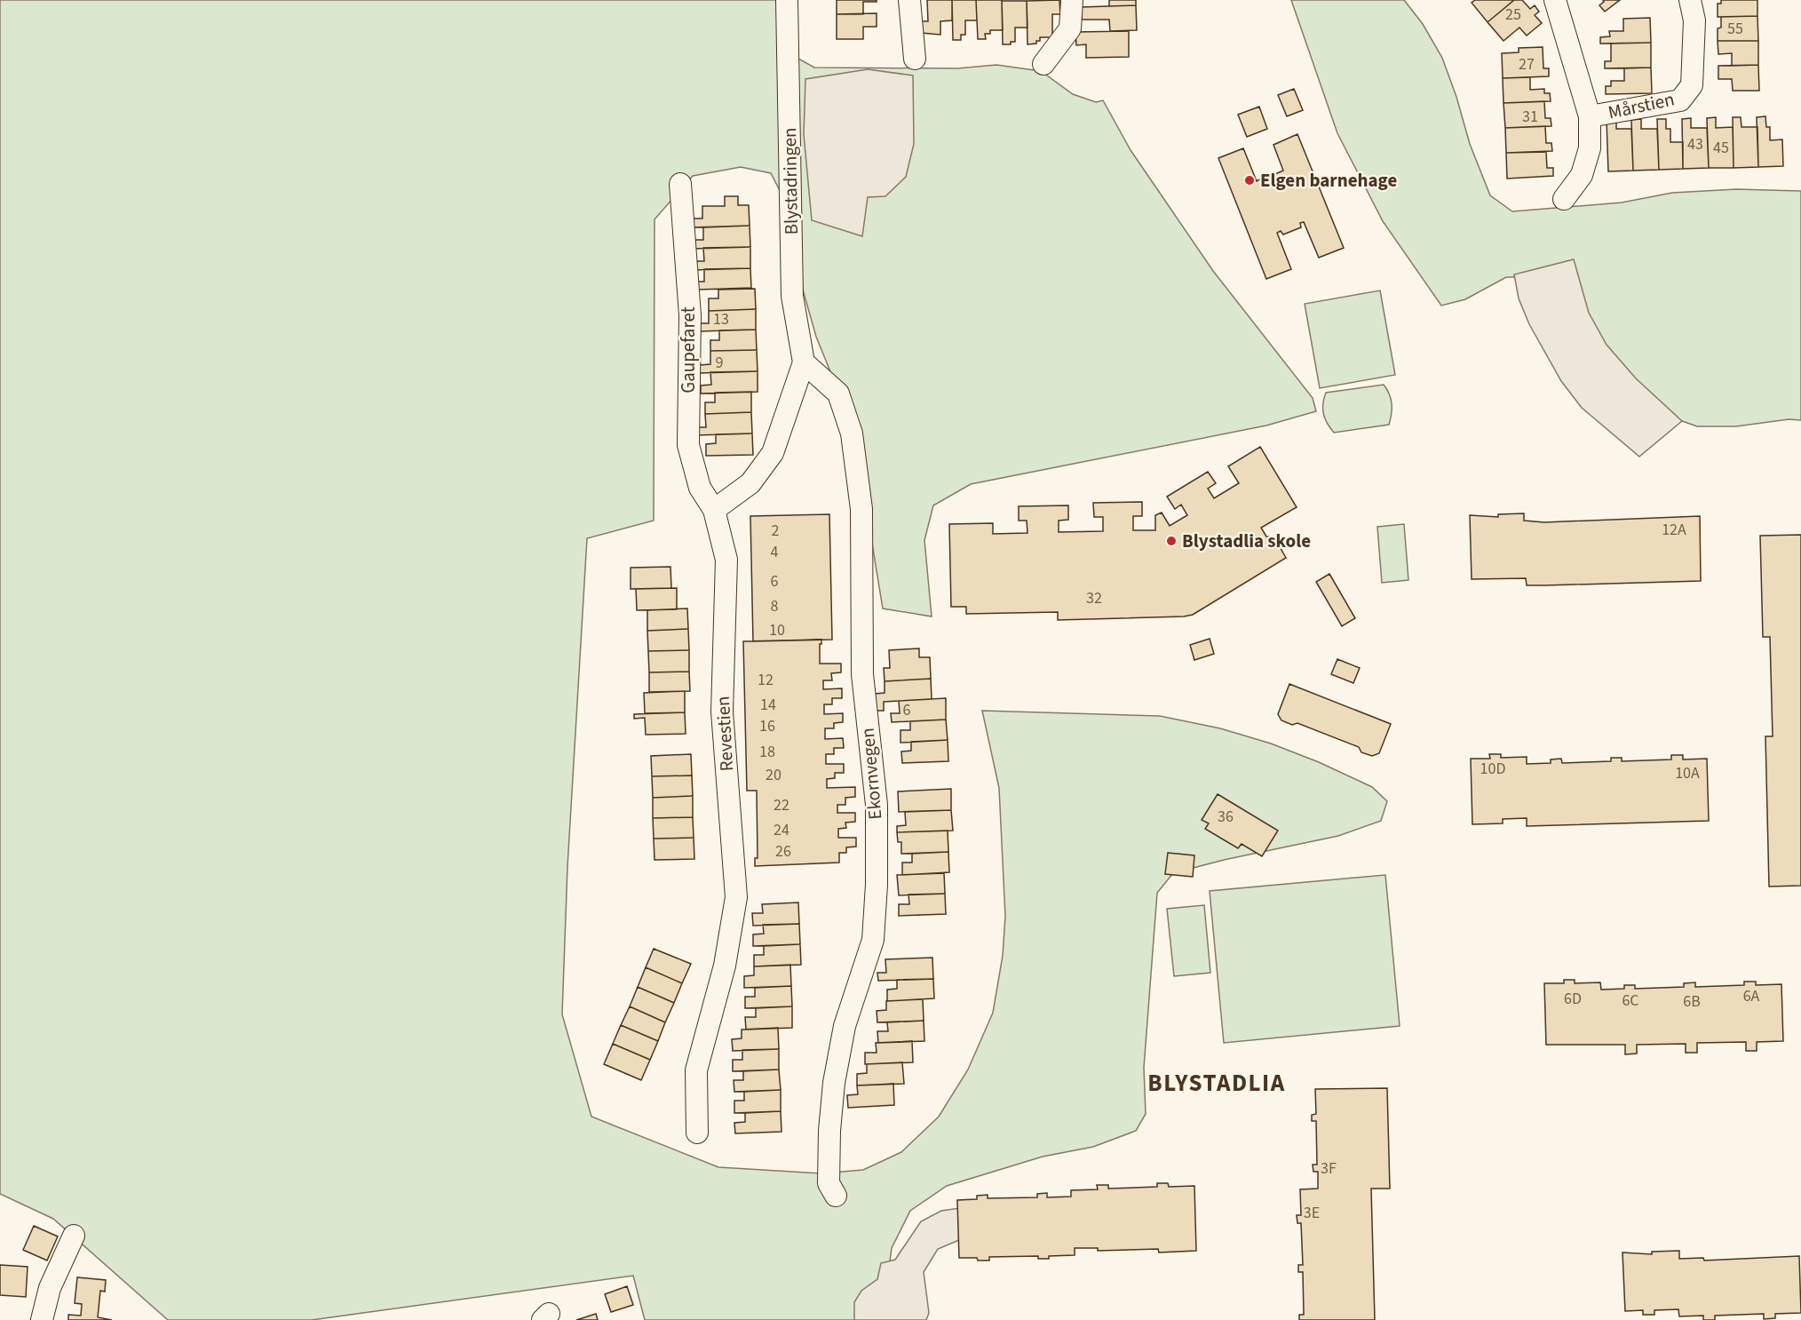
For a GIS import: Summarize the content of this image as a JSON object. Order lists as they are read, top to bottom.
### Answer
{
  "streets": {
    "street": [
      "Mårstien",
      "Blystadringen",
      "Gaupefaret",
      "Revestien",
      "Ekornvegen"
    ]
  },
  "crossings": [
    ["Blystadringen", "Ekornvegen"],
    ["Gaupefaret", "Revestien"]
  ],
  "districts": ["BLYSTADLIA"],
  "places": ["Elgen barnehage", "Blystadlia skole"],
  "house_numbers": [
    "25",
    "55",
    "27",
    "31",
    "43",
    "45",
    "13",
    "9",
    "12A",
    "2",
    "4",
    "6",
    "32",
    "8",
    "10",
    "12",
    "14",
    "6",
    "16",
    "18",
    "10D",
    "10A",
    "20",
    "22",
    "36",
    "24",
    "26",
    "6A",
    "6D",
    "6C",
    "6B",
    "3F",
    "3E"
  ]
}
